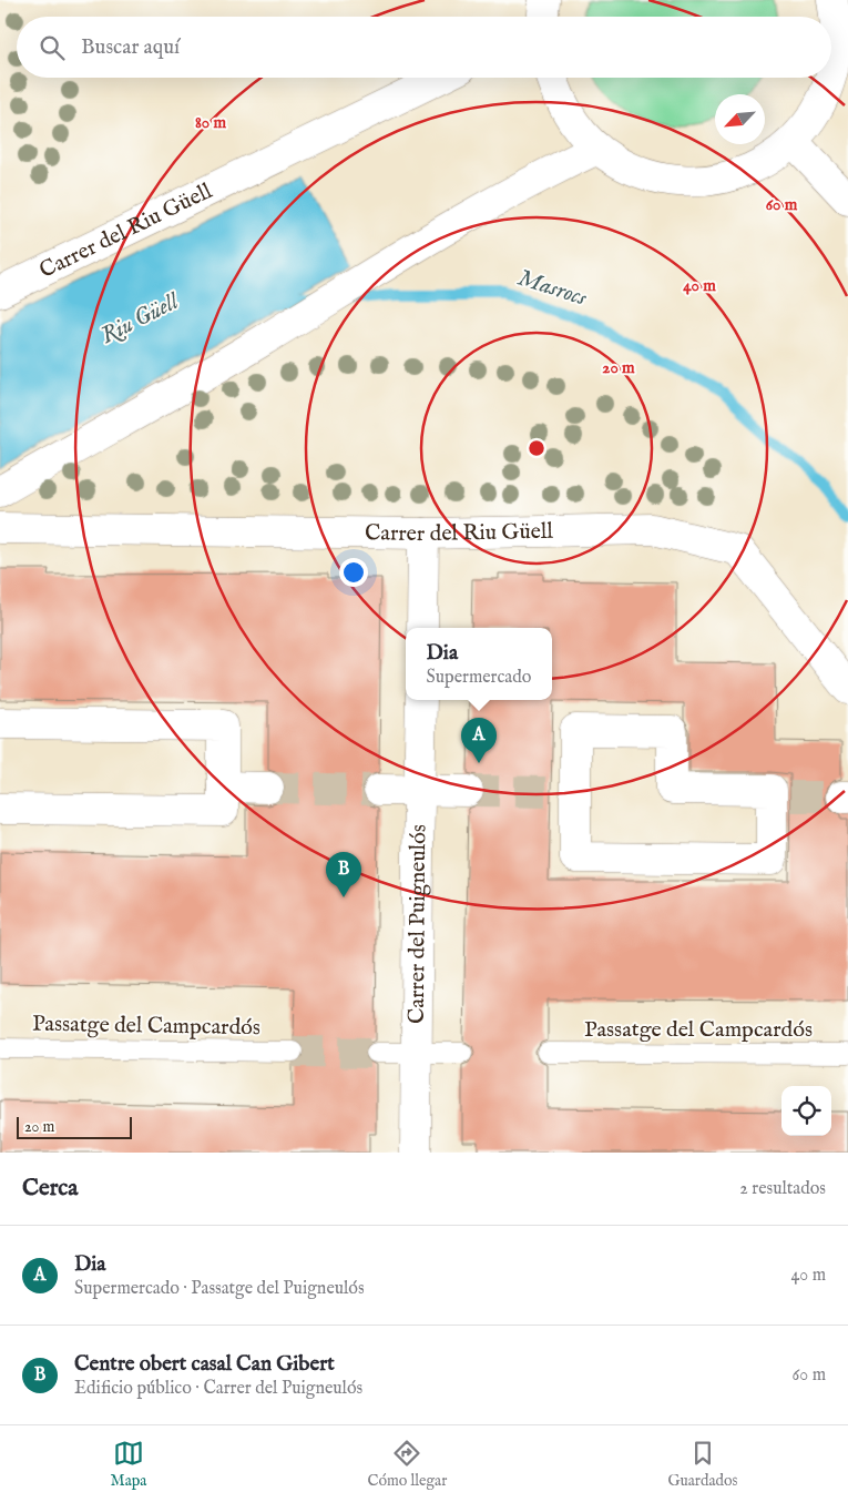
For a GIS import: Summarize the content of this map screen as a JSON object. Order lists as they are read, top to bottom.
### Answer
{
  "streets": {
    "street": ["Carrer del Riu Güell", "Carrer del Puigneulós"],
    "lane": ["Passatge del Campcardós"]
  },
  "water": ["Masrocs", "Riu Güell"],
  "scale_bar": "20 m",
  "north": "bottom left",
  "page": {
    "search": "Buscar aquí",
    "popup": ["Dia", "Supermercado"],
    "pins": ["A", "B"],
    "scale": "20 m",
    "heading": ["Cerca", "2 resultados"],
    "list": [
      {
        "mark": "A",
        "name": "Dia",
        "note": "Supermercado · Passatge del Puigneulós",
        "value": "40 m"
      },
      {
        "mark": "B",
        "name": "Centre obert casal Can Gibert",
        "note": "Edificio público · Carrer del Puigneulós",
        "value": "60 m"
      }
    ],
    "nav": ["Mapa", "Cómo llegar", "Guardados"]
  },
  "rings": [
    "80 m",
    "60 m",
    "40 m",
    "20 m"
  ]
}
